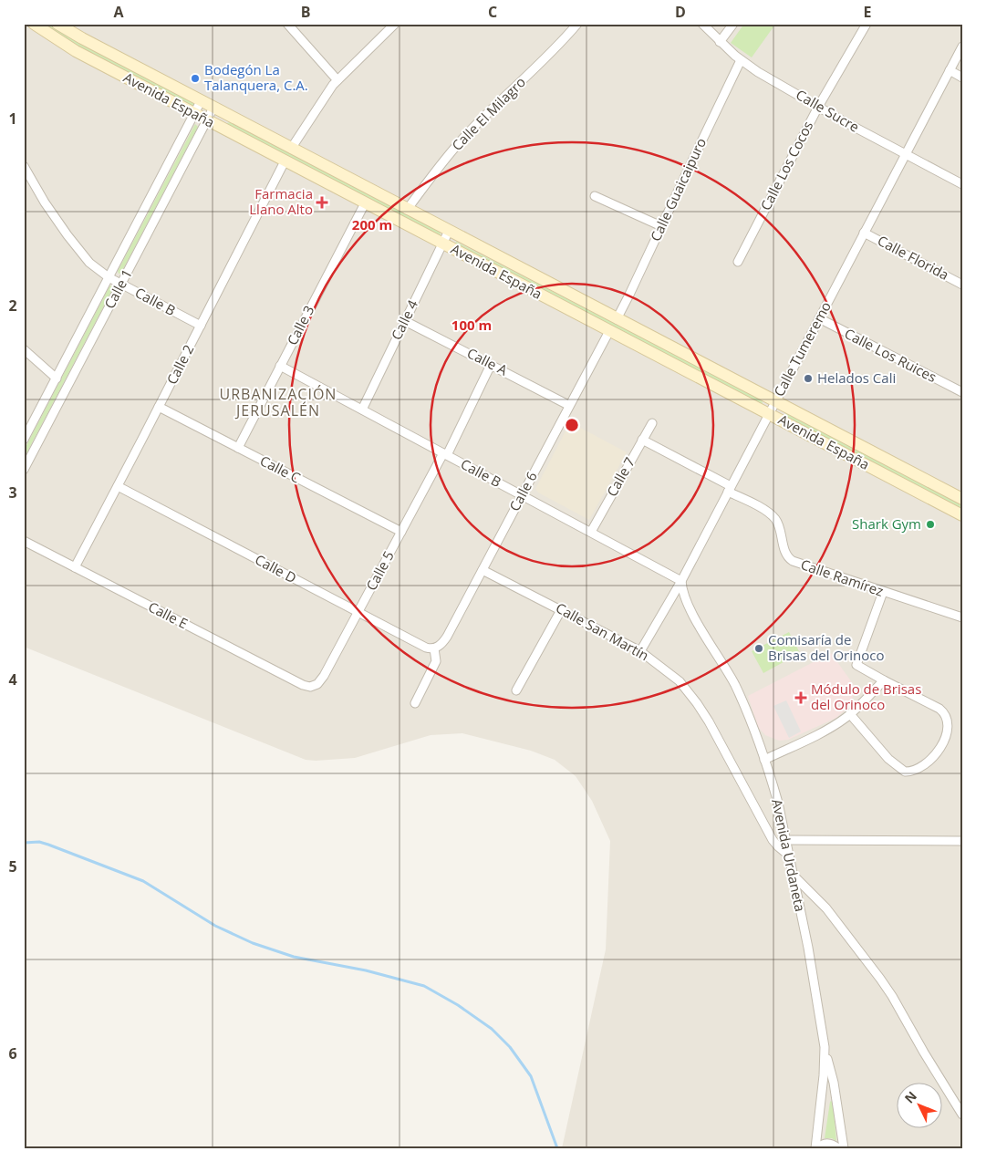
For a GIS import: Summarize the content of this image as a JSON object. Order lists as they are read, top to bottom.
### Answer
{
  "streets": {
    "main road": ["Avenida España"],
    "street": [
      "Calle Sucre",
      "Calle El Milagro",
      "Calle Los Cocos",
      "Calle Guaicaipuro",
      "Calle Florida",
      "Calle 1",
      "Calle B",
      "Calle 4",
      "Calle 3",
      "Calle Tumeremo",
      "Calle Los Ruices",
      "Calle A",
      "Calle 2",
      "Calle C",
      "Calle 7",
      "Calle 6",
      "Calle D",
      "Calle 5",
      "Calle Ramírez",
      "Calle E",
      "Calle San Martín",
      "Avenida Urdaneta"
    ]
  },
  "crossings": [
    ["Avenida España", "Calle El Milagro"],
    ["Avenida España", "Calle Guaicaipuro"],
    ["Avenida España", "Calle 1"],
    ["Avenida España", "Calle 4"],
    ["Avenida España", "Calle 3"],
    ["Avenida España", "Calle Tumeremo"],
    ["Avenida España", "Calle 2"],
    ["Avenida España", "Calle 6"],
    ["Calle Sucre", "Calle Los Cocos"],
    ["Calle Sucre", "Calle Guaicaipuro"],
    ["Calle Sucre", "Calle Tumeremo"],
    ["Calle Florida", "Calle Tumeremo"],
    ["Calle 1", "Calle B"],
    ["Calle B", "Calle 4"],
    ["Calle B", "Calle 3"],
    ["Calle B", "Calle Tumeremo"],
    ["Calle B", "Calle 2"],
    ["Calle B", "Calle 7"],
    ["Calle B", "Calle 6"],
    ["Calle B", "Calle 5"],
    ["Calle B", "Avenida Urdaneta"],
    ["Calle 4", "Calle A"],
    ["Calle 3", "Calle C"],
    ["Calle Tumeremo", "Calle Los Ruices"],
    ["Calle Tumeremo", "Calle Ramírez"],
    ["Calle Tumeremo", "Calle San Martín"],
    ["Calle Tumeremo", "Avenida Urdaneta"],
    ["Calle A", "Calle 6"],
    ["Calle A", "Calle 5"],
    ["Calle 2", "Calle C"],
    ["Calle 2", "Calle D"],
    ["Calle 2", "Calle E"],
    ["Calle C", "Calle 5"],
    ["Calle 6", "Calle D"],
    ["Calle 6", "Calle San Martín"],
    ["Calle D", "Calle 5"],
    ["Calle 5", "Calle E"],
    ["Calle San Martín", "Avenida Urdaneta"]
  ],
  "districts": ["URBANIZACIÓN JERUSALÉN"],
  "places": {
    "other": [
      "Bodegón La Talanquera, C.A.",
      "Helados Cali",
      "Shark Gym",
      "Comisaría de Brisas del Orinoco"
    ],
    "health": ["Farmacia Llano Alto", "Módulo de Brisas del Orinoco"]
  },
  "north": "top left",
  "grid": {
    "columns": [
      "A",
      "B",
      "C",
      "D",
      "E"
    ],
    "rows": [
      "1",
      "2",
      "3",
      "4",
      "5",
      "6"
    ]
  },
  "rings": ["200 m", "100 m"]
}
